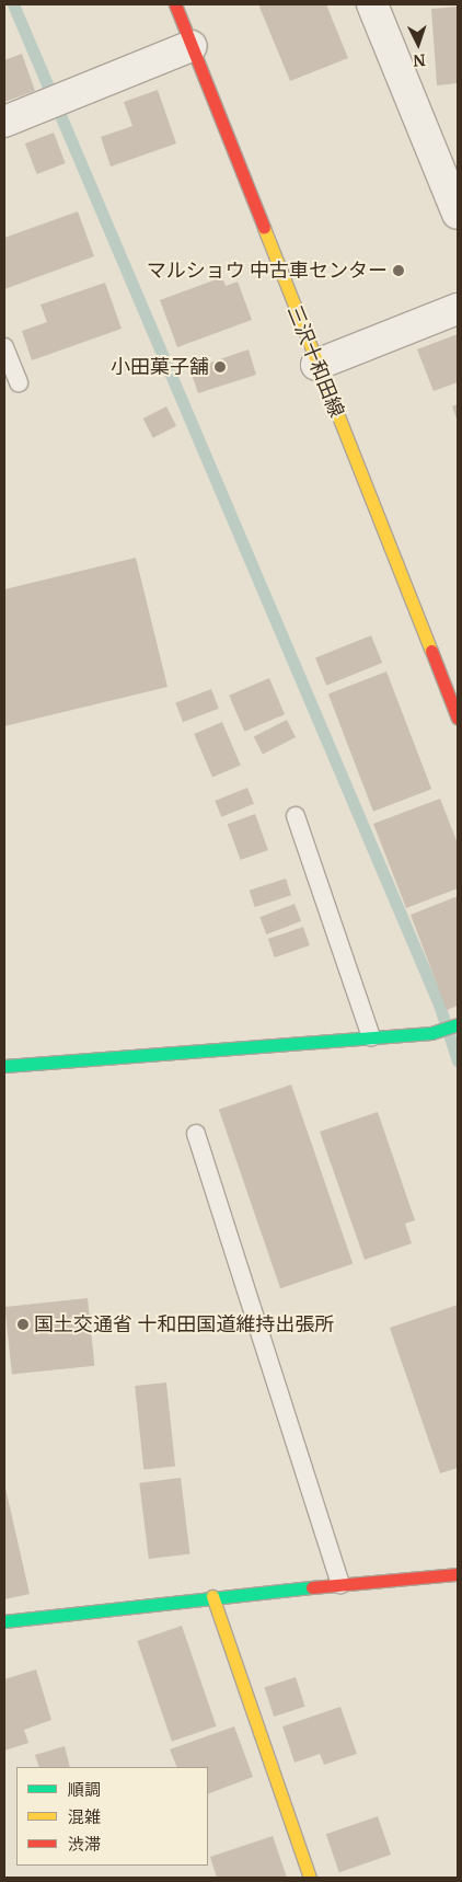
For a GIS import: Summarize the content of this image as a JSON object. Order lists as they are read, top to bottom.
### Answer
{
  "streets": {
    "street": ["三沢十和田線"]
  },
  "places": ["マルショウ 中古車センター", "小田菓子舗", "国土交通省 十和田国道維持出張所"],
  "legend": ["順調", "混雑", "渋滞"],
  "north": "bottom"
}
